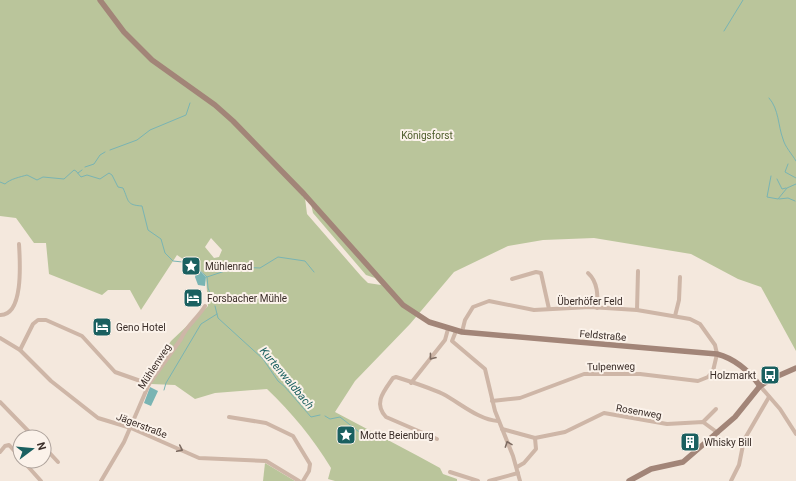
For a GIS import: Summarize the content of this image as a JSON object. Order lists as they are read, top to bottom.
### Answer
{
  "streets": {
    "main road": ["Feldstraße"],
    "street": [
      "Überhöfer Feld",
      "Mühlenweg",
      "Tulpenweg",
      "Rosenweg",
      "Jägerstraße"
    ]
  },
  "crossings": [
    ["Überhöfer Feld", "Feldstraße"],
    ["Überhöfer Feld", "Tulpenweg"],
    ["Feldstraße", "Tulpenweg"],
    ["Mühlenweg", "Jägerstraße"]
  ],
  "one_way": ["Jägerstraße"],
  "water": ["Kurtenwaldbach"],
  "parks": ["Königsforst"],
  "places": {
    "place": ["Mühlenrad", "Motte Beienburg"],
    "hotel": ["Forsbacher Mühle", "Geno Hotel"],
    "bus stop": ["Holzmarkt"],
    "building": ["Whisky Bill"]
  },
  "north": "right"
}
